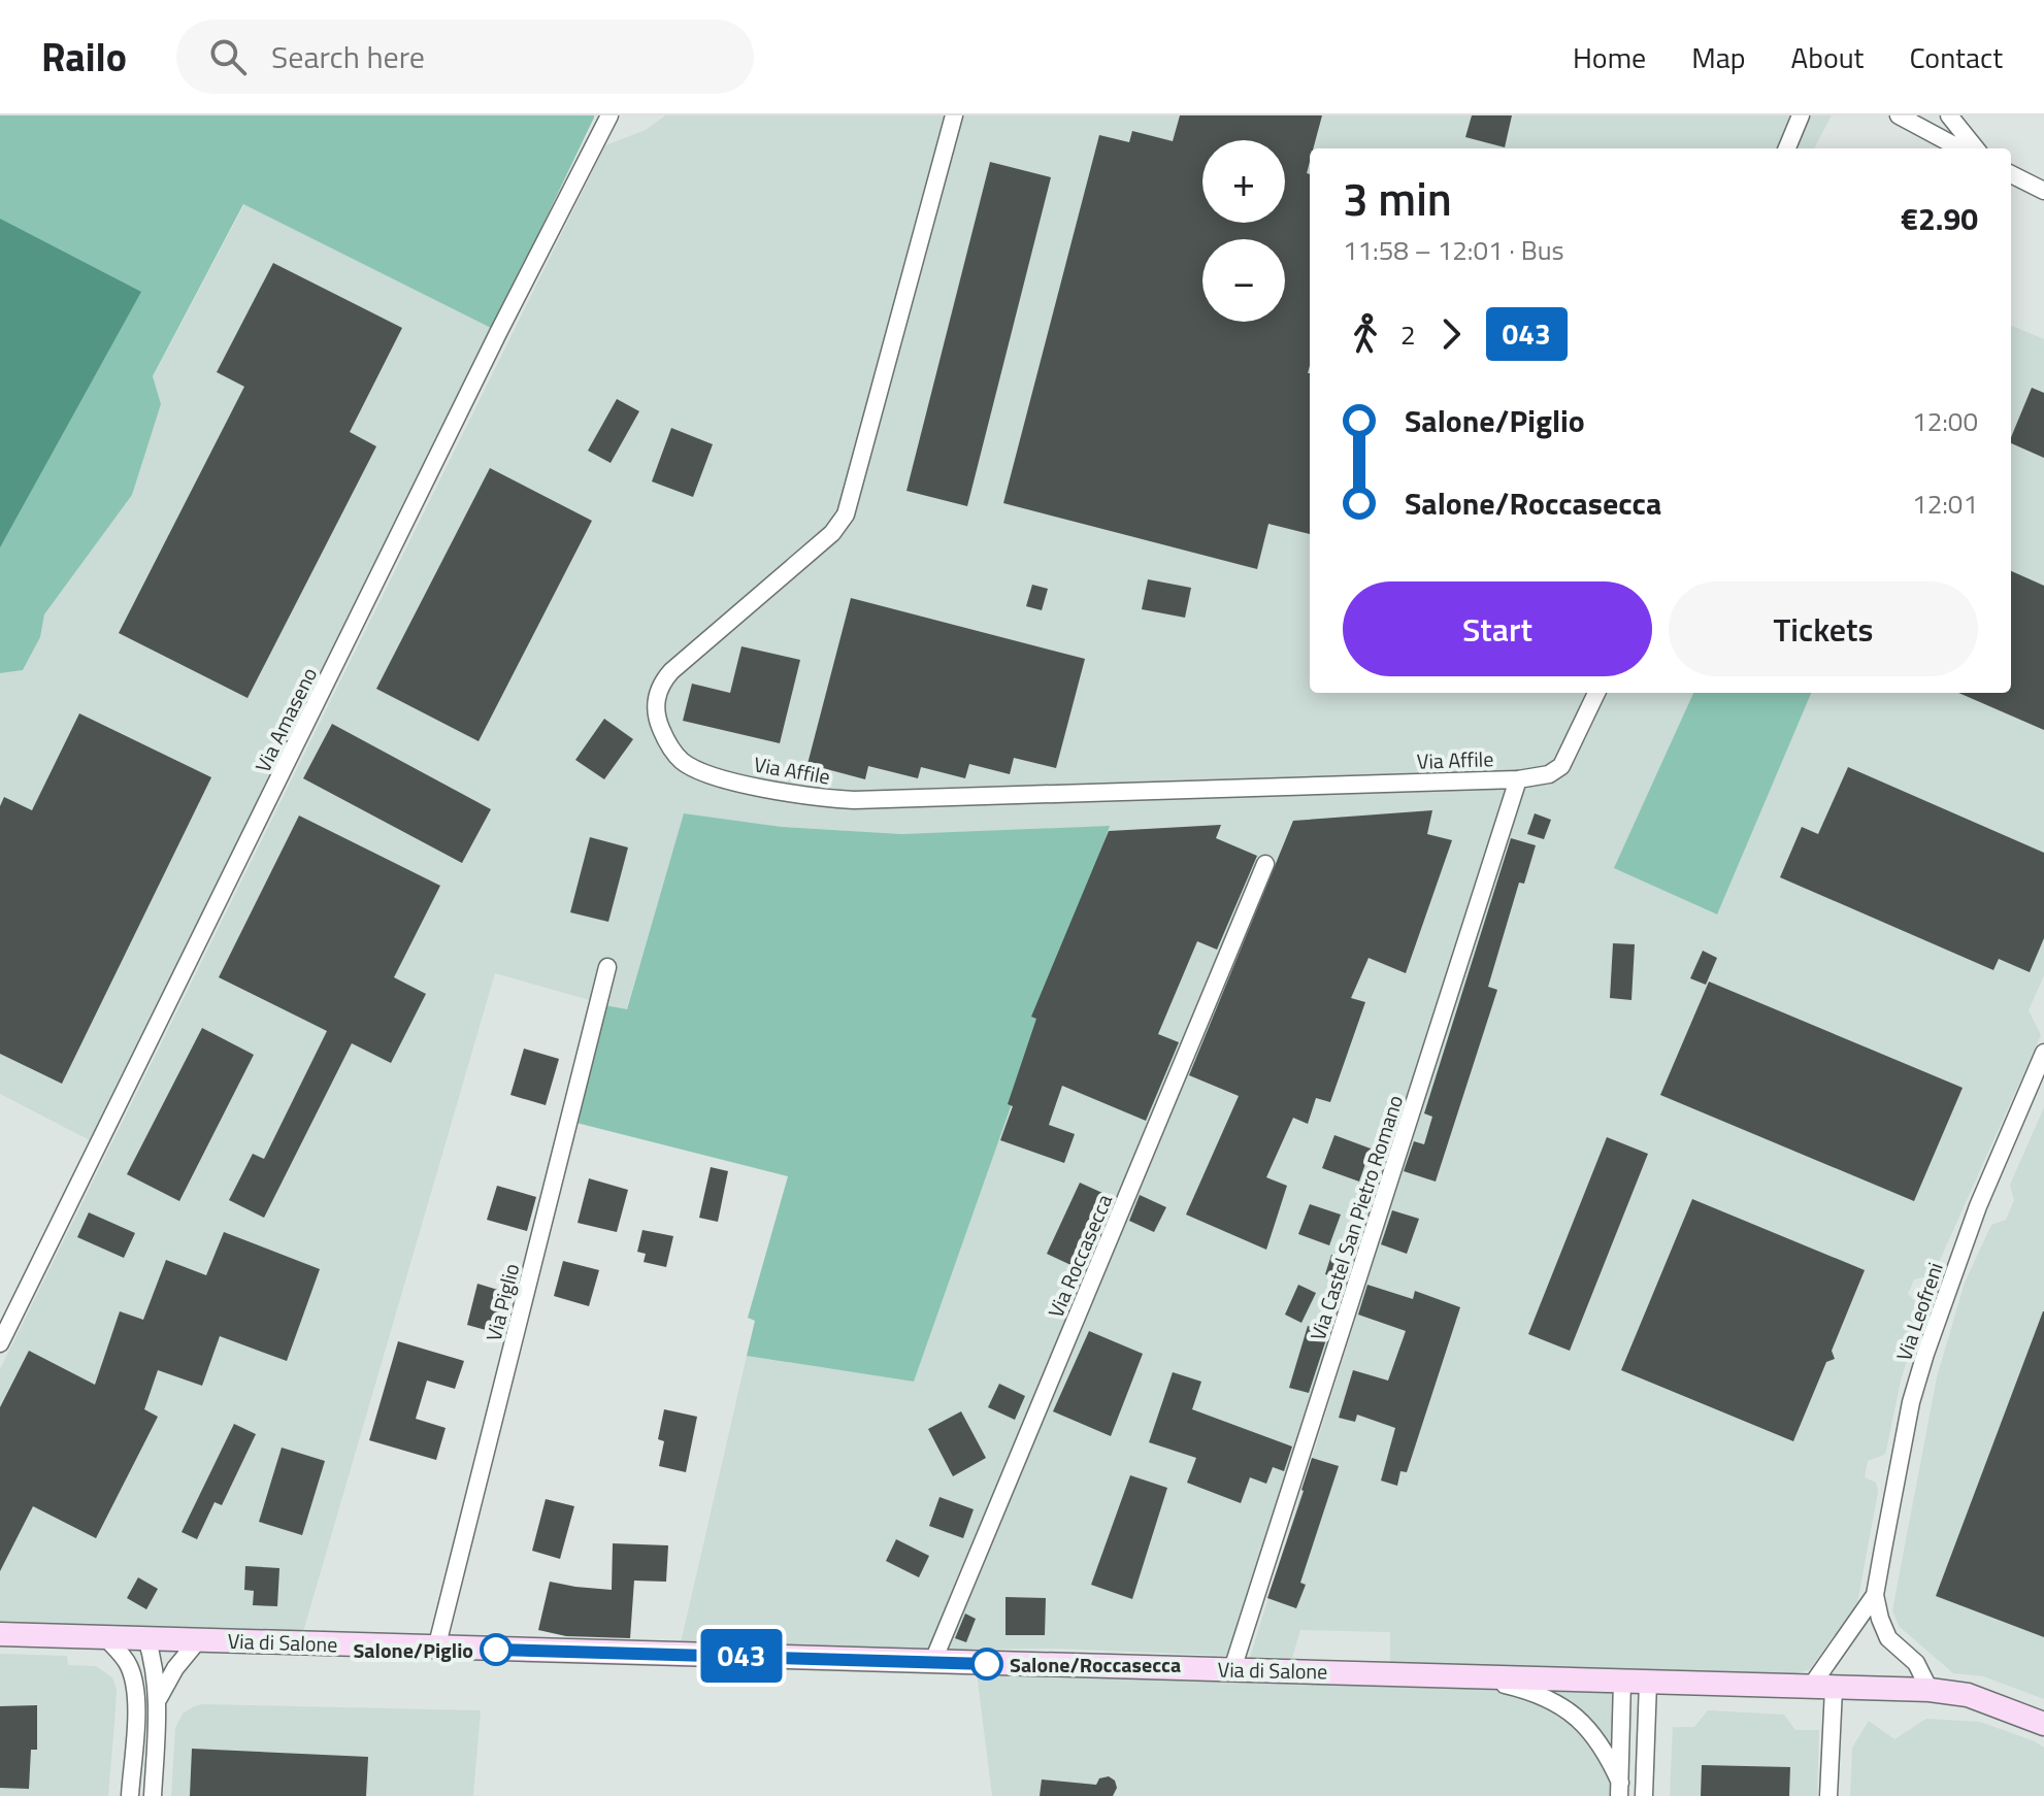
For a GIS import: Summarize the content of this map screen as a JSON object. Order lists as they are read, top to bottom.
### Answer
{
  "streets": {
    "street": [
      "Via Amaseno",
      "Via Affile",
      "Via Castel San Pietro Romano",
      "Via Roccasecca",
      "Via Piglio",
      "Via Leofreni",
      "Via di Salone"
    ]
  },
  "crossings": [
    ["Via Affile", "Via Castel San Pietro Romano"],
    ["Via Castel San Pietro Romano", "Via di Salone"],
    ["Via Roccasecca", "Via di Salone"],
    ["Via Piglio", "Via di Salone"],
    ["Via Leofreni", "Via di Salone"]
  ],
  "places": ["Salone/Piglio", "Salone/Roccasecca"],
  "lines": ["bus line 043"],
  "page": {
    "header": "Railo",
    "search": "Search here",
    "nav": [
      "Home",
      "Map",
      "About",
      "Contact"
    ],
    "on_map": "043",
    "map_buttons": ["+", "−"],
    "heading": ["3 min", "11:58 – 12:01 · Bus", "€2.90"],
    "legs": ["2", "043"],
    "list": [
      {
        "name": "Salone/Piglio",
        "value": "12:00"
      },
      {
        "name": "Salone/Roccasecca",
        "value": "12:01"
      }
    ],
    "buttons": ["Start", "Tickets"]
  }
}
